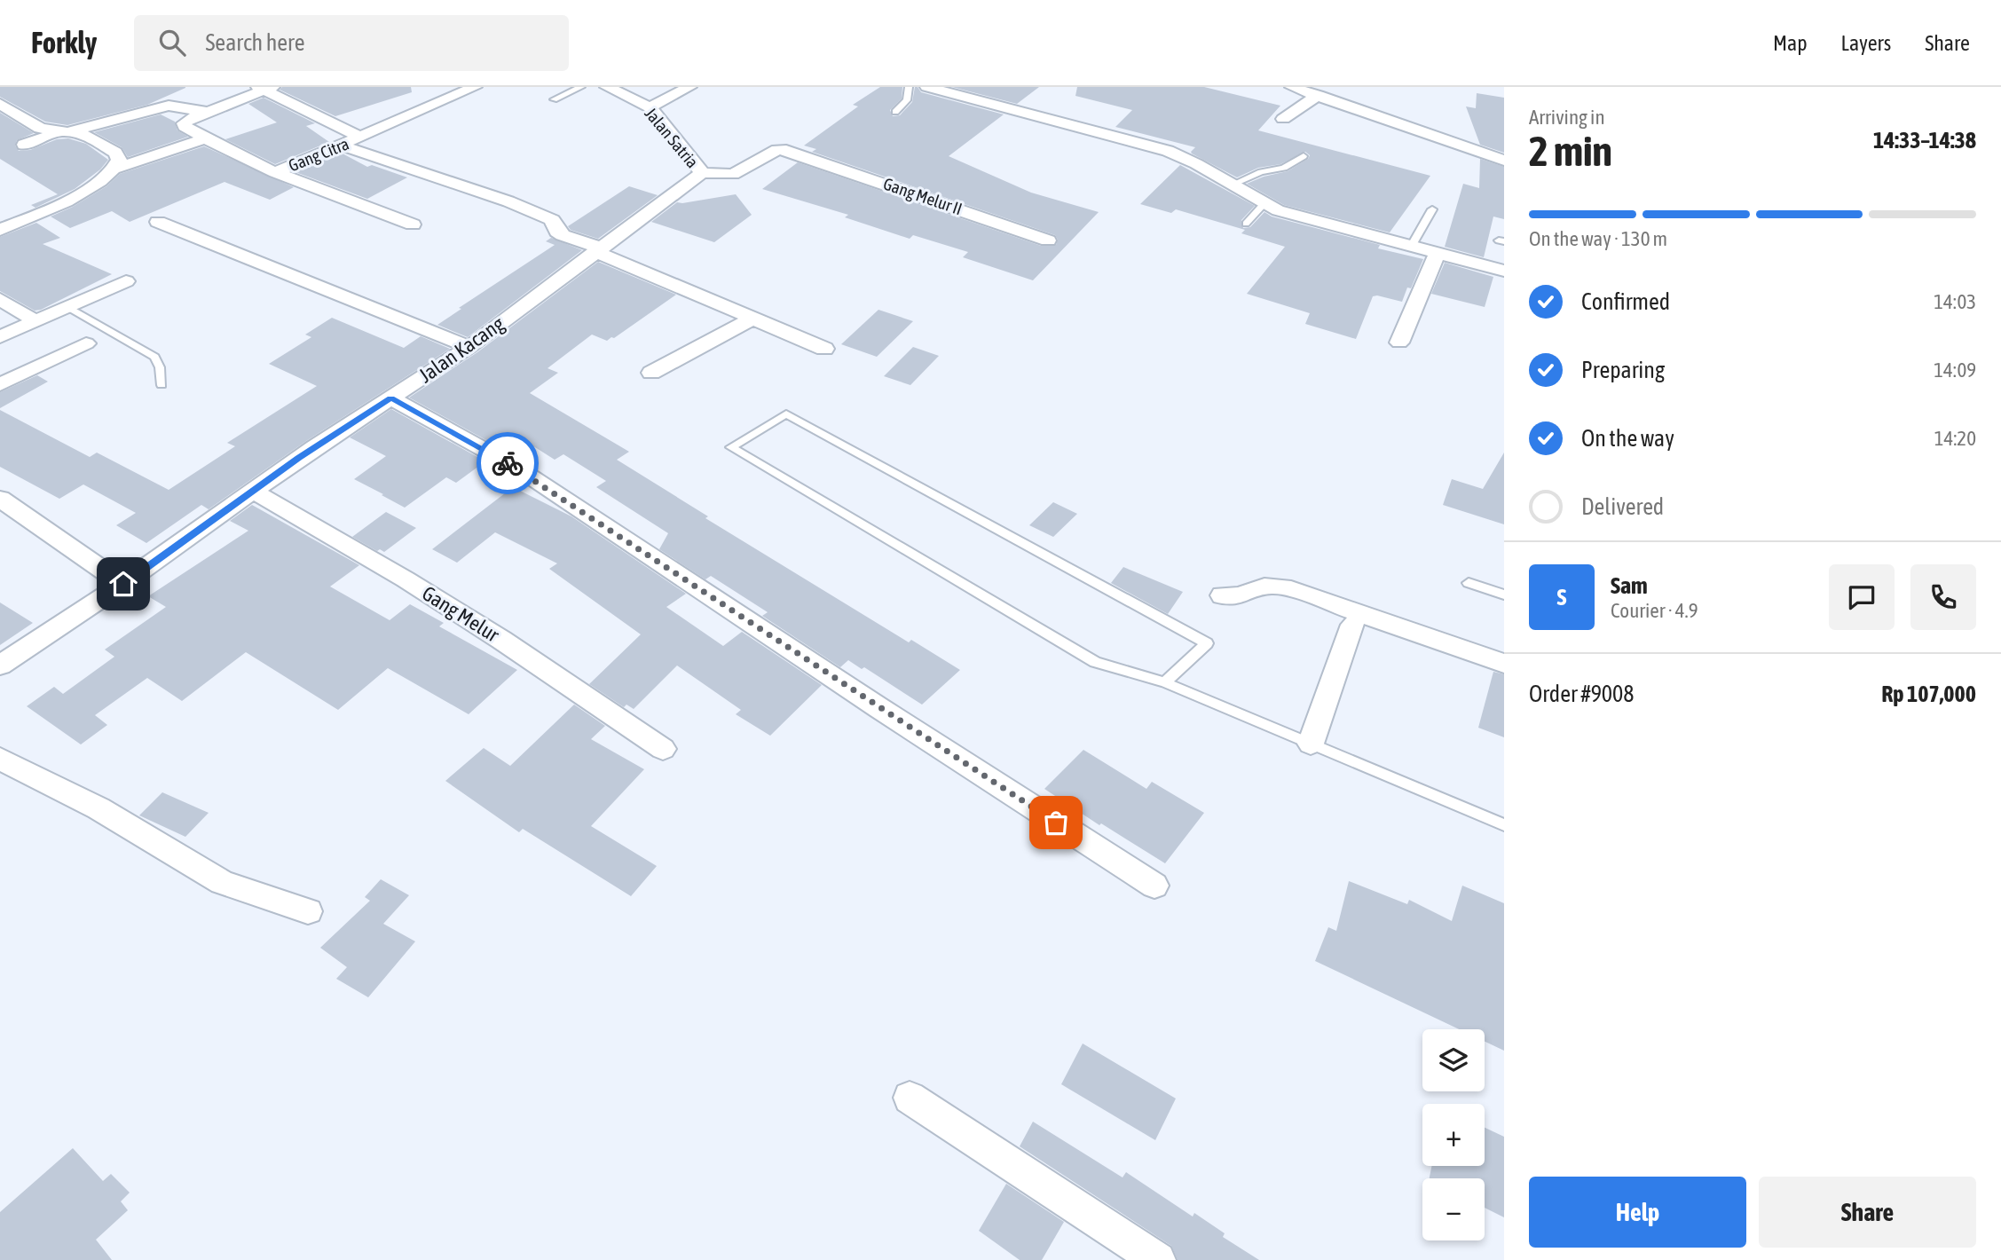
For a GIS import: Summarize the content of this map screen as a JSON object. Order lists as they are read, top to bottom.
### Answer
{
  "streets": {
    "street": [
      "Jalan Satria",
      "Gang Citra",
      "Gang Melur II",
      "Jalan Kacang",
      "Gang Melur"
    ]
  },
  "crossings": [
    ["Jalan Satria", "Gang Melur II"],
    ["Jalan Satria", "Jalan Kacang"],
    ["Gang Melur II", "Jalan Kacang"],
    ["Jalan Kacang", "Gang Melur"]
  ],
  "page": {
    "header": "Forkly",
    "search": "Search here",
    "nav": ["Map", "Layers", "Share"],
    "heading": ["2 min", "Arriving in", "14:33–14:38"],
    "panel": [
      "Sam",
      "Courier · 4.9",
      "Order #9008",
      "Rp 107,000"
    ],
    "bar": "On the way · 130 m",
    "list": [
      ["Confirmed", "14:03"],
      ["Preparing", "14:09"],
      ["On the way", "14:20"],
      "Delivered"
    ],
    "round": "S",
    "map_buttons": ["+", "−"],
    "buttons": ["Help", "Share"]
  }
}
